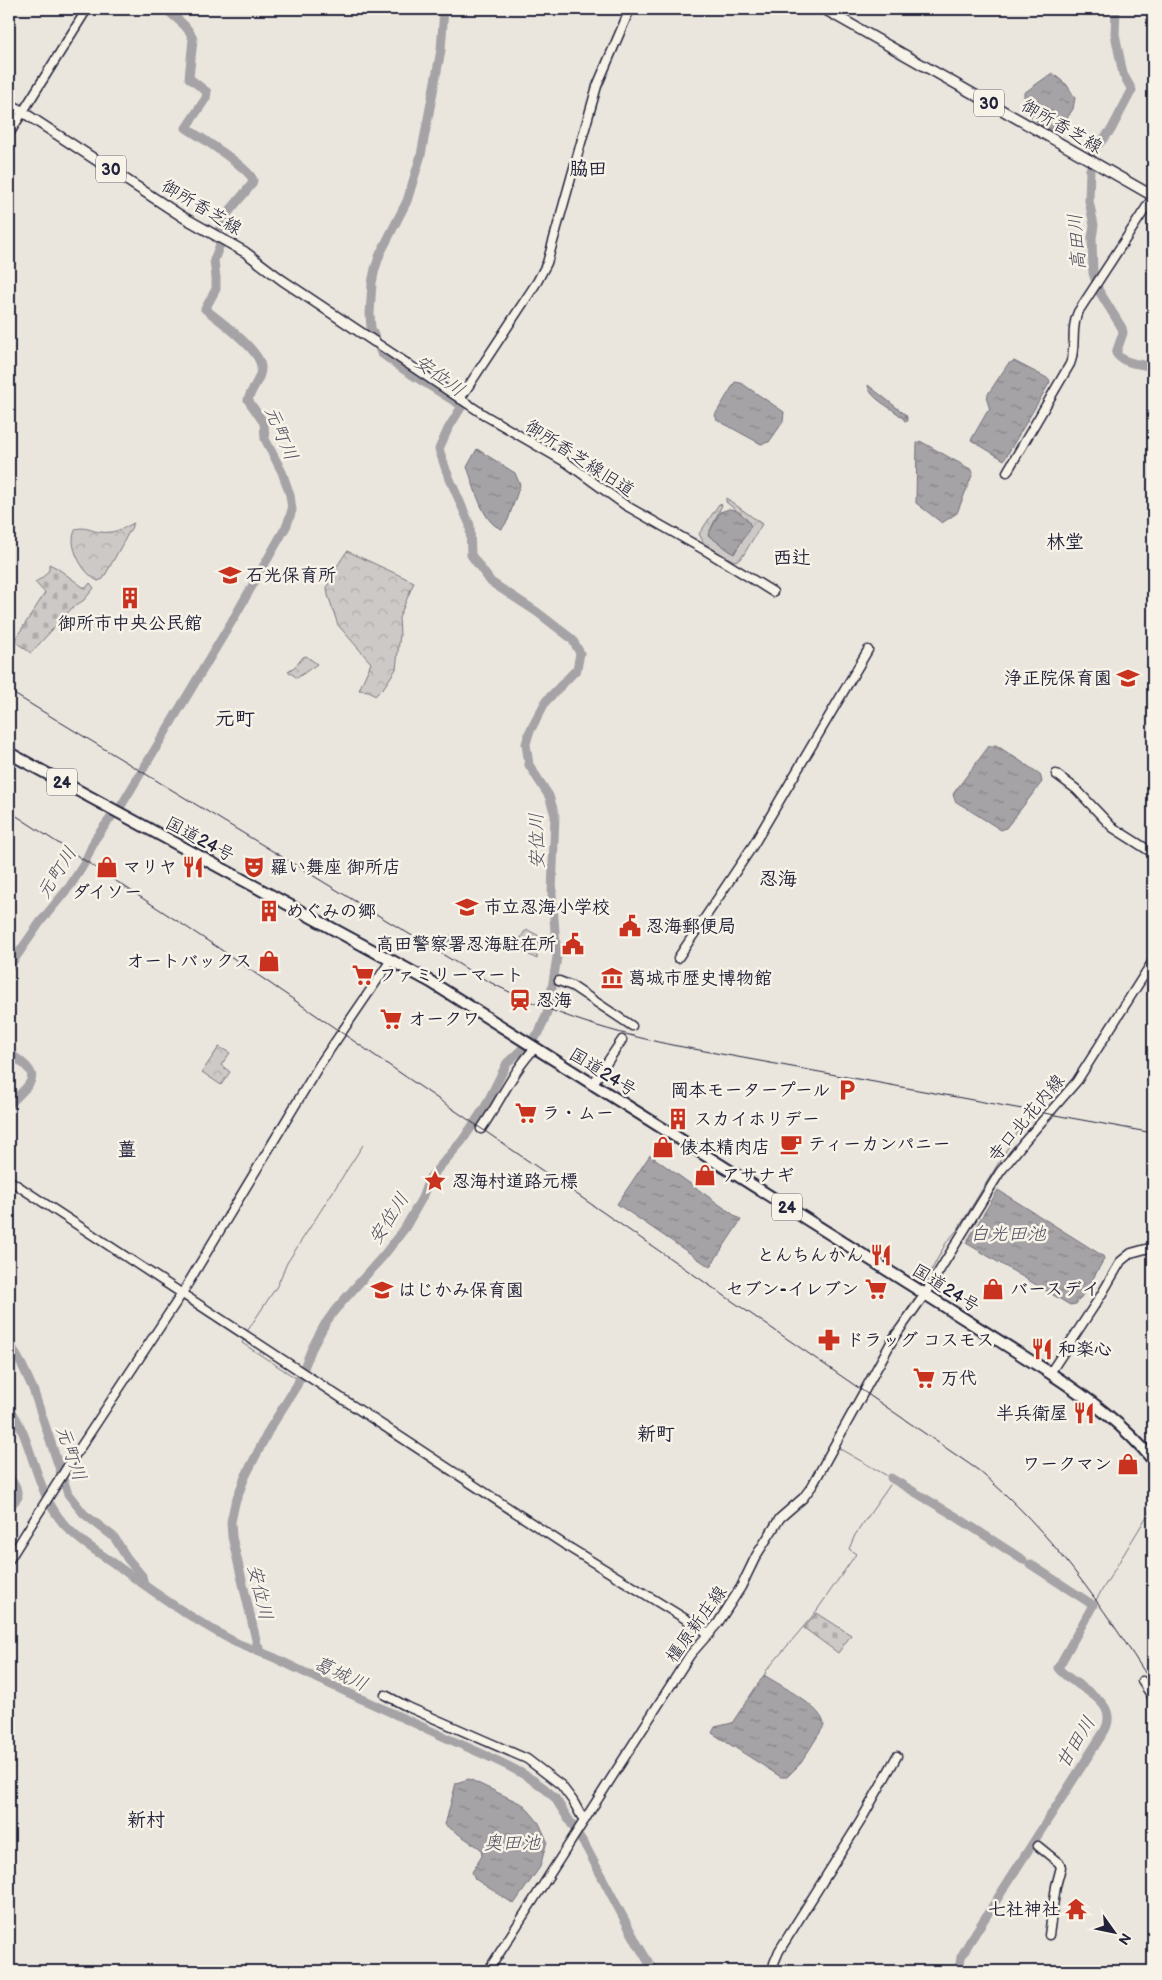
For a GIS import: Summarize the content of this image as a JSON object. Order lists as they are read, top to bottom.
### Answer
{
  "streets": {
    "highway": ["24", "国道24号"],
    "main road": ["30", "御所香芝線"],
    "street": ["御所香芝線旧道", "寺口北花内線", "橿原新庄線"]
  },
  "crossings": [
    ["御所香芝線", "御所香芝線旧道"],
    ["国道24号", "寺口北花内線"],
    ["国道24号", "橿原新庄線"],
    ["寺口北花内線", "橿原新庄線"]
  ],
  "districts": [
    "脇田",
    "林堂",
    "西辻",
    "元町",
    "忍海",
    "薑",
    "新町",
    "新村"
  ],
  "water": [
    "高田川",
    "安位川",
    "元町川",
    "白光田池",
    "葛城川",
    "甘田川",
    "奥田池"
  ],
  "places": {
    "school or university": [
      "石光保育所",
      "浄正院保育園",
      "市立忍海小学校",
      "はじかみ保育園"
    ],
    "building": ["御所市中央公民館", "めぐみの郷", "スカイホリデー"],
    "shop": [
      "ダイソー",
      "オートバックス",
      "俵本精肉店",
      "アサナギ",
      "バースデイ",
      "ワークマン"
    ],
    "restaurant": [
      "マリヤ",
      "とんちんかん",
      "和楽心",
      "半兵衛屋"
    ],
    "theatre": ["羅い舞座 御所店"],
    "public building": ["忍海郵便局", "高田警察署忍海駐在所"],
    "supermarket": [
      "ファミリーマート",
      "オークワ",
      "ラ・ムー",
      "セブン-イレブン",
      "万代"
    ],
    "museum": ["葛城市歴史博物館"],
    "station": ["忍海"],
    "parking": ["岡本モータープール"],
    "cafe": ["ティーカンパニー"],
    "place": ["忍海村道路元標"],
    "pharmacy": ["ドラッグ コスモス"],
    "temple": ["七社神社"]
  },
  "north": "bottom right"
}
